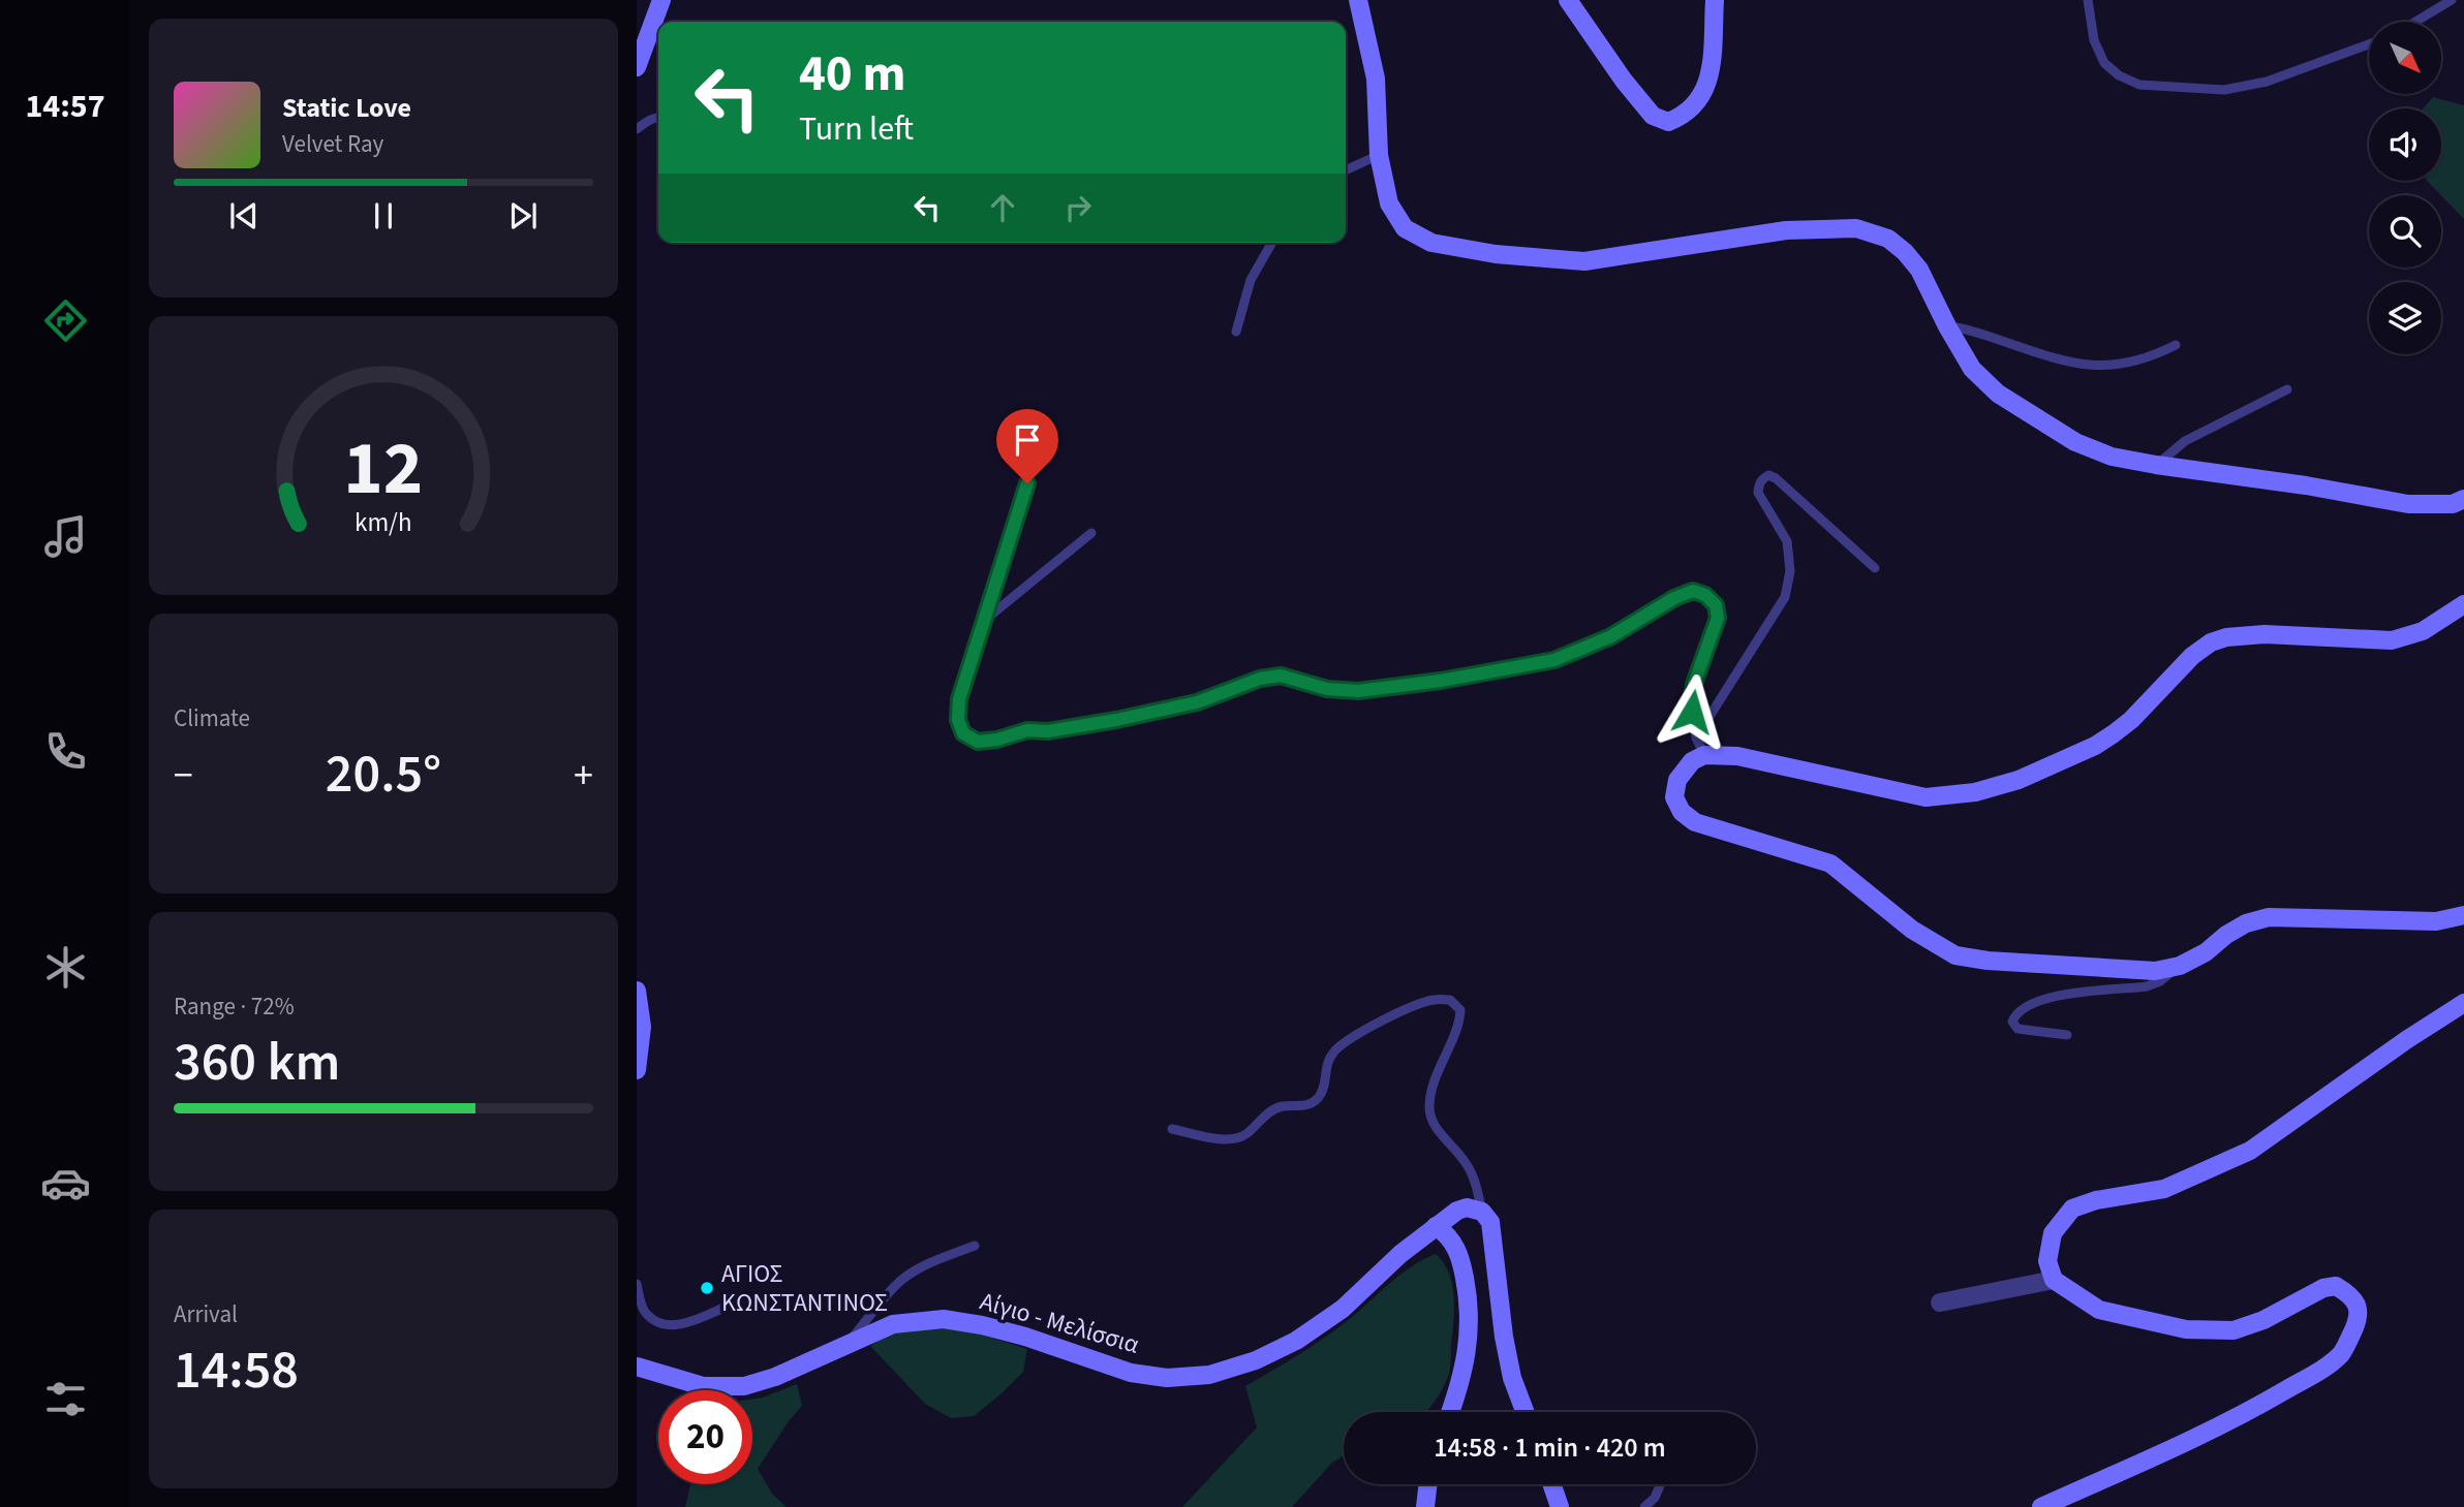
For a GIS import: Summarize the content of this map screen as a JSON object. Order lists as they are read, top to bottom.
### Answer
{
  "streets": {
    "main road": ["Αίγιο - Μελίσσια"]
  },
  "places": ["ΑΓΙΟΣ ΚΩΝΣΤΑΝΤΙΝΟΣ"],
  "north": "bottom right",
  "page": {
    "tabs": "14:57",
    "turn": ["40 m", "Turn left"],
    "song": ["Static Love", "Velvet Ray"],
    "tile": [
      "Climate",
      ["Range · 72%", "360 km"],
      ["Arrival", "14:58"]
    ],
    "heat": ["−", "20.5°", "+"],
    "limit": "20",
    "trip": "14:58 · 1 min · 420 m",
    "gauge": ["12", "km/h"]
  }
}
